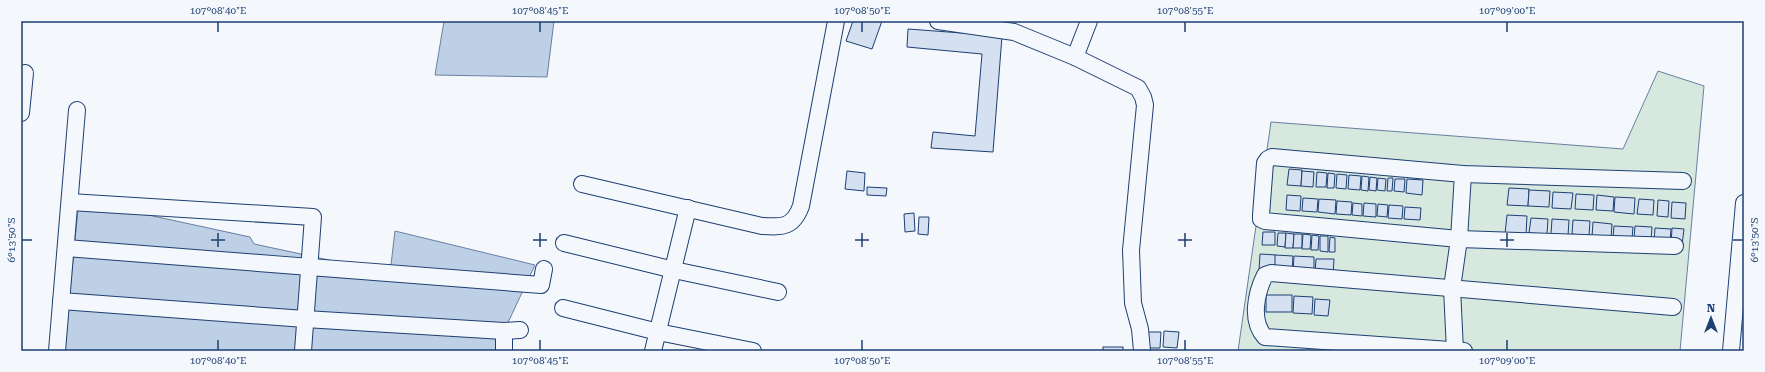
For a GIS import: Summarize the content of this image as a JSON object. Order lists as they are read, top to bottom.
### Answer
{
  "north": "top",
  "coordinates": [
    "107°08'40\"E",
    "107°08'45\"E",
    "107°08'50\"E",
    "107°08'55\"E",
    "107°09'00\"E",
    "6°13'50\"S"
  ]
}
